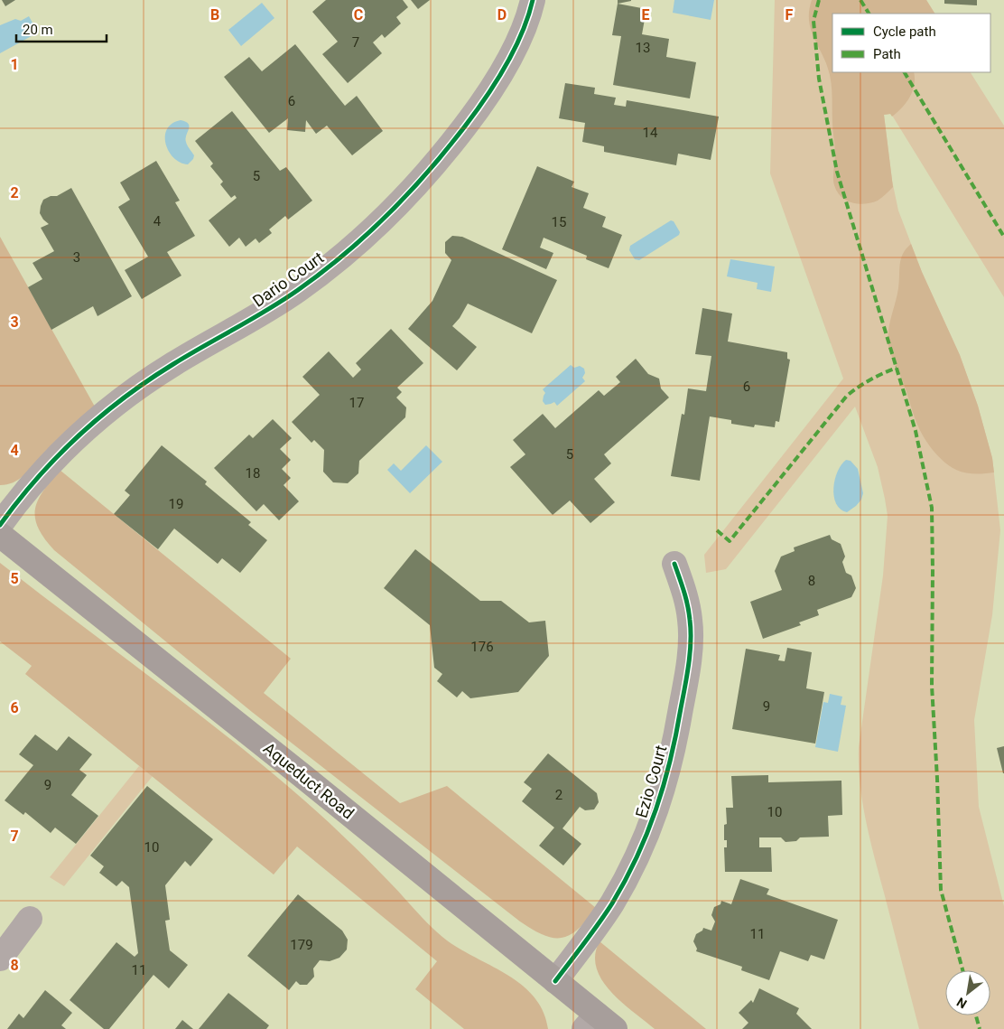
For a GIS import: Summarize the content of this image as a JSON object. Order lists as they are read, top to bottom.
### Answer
{
  "streets": {
    "main road": ["Aqueduct Road"],
    "street": ["Dario Court", "Ezio Court"]
  },
  "crossings": [
    ["Aqueduct Road", "Ezio Court"]
  ],
  "house_numbers": [
    "7",
    "13",
    "6",
    "14",
    "5",
    "4",
    "15",
    "3",
    "6",
    "17",
    "5",
    "18",
    "19",
    "8",
    "176",
    "9",
    "9",
    "2",
    "10",
    "10",
    "11",
    "179",
    "11"
  ],
  "legend": ["Cycle path", "Path"],
  "scale_bar": "20 m",
  "north": "bottom left",
  "grid": {
    "columns": [
      "B",
      "C",
      "D",
      "E",
      "F"
    ],
    "rows": [
      "1",
      "2",
      "3",
      "4",
      "5",
      "6",
      "7",
      "8"
    ]
  }
}
